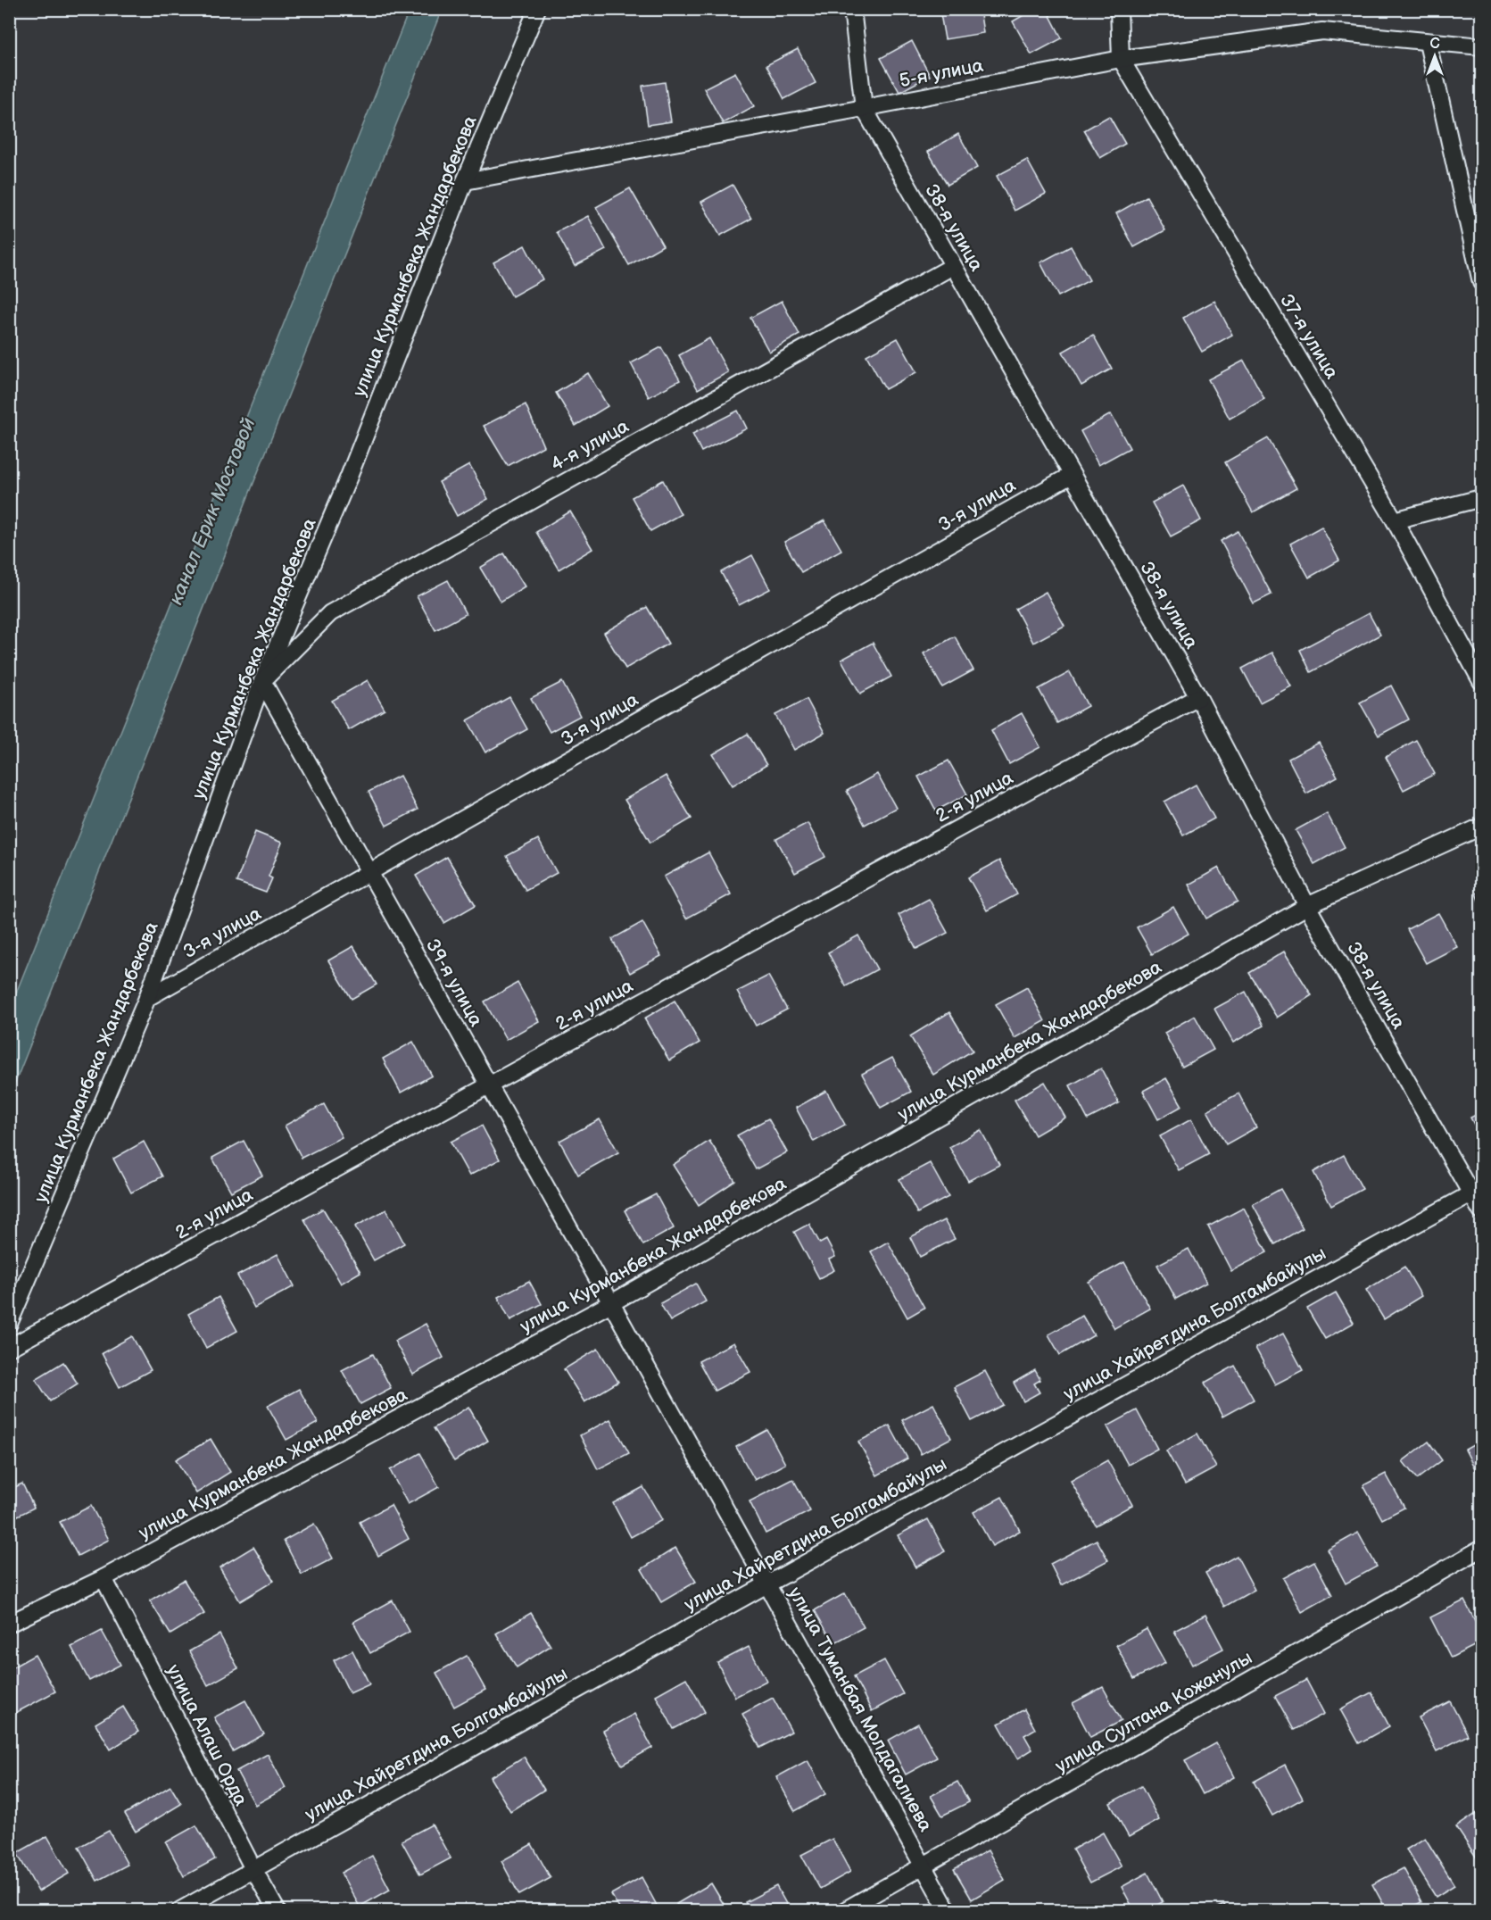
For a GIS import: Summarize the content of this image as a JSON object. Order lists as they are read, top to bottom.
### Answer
{
  "streets": {
    "street": [
      "5-я улица",
      "38-я улица",
      "улица Курманбека Жандарбекова",
      "37-я улица",
      "4-я улица",
      "3-я улица",
      "2-я улица",
      "39-я улица",
      "улица Хайретдина Болгамбайулы",
      "улица Туманбая Молдагалиева",
      "улица Султана Кожанулы",
      "улица Алаш Орда"
    ]
  },
  "crossings": [
    ["5-я улица", "38-я улица"],
    ["5-я улица", "улица Курманбека Жандарбекова"],
    ["5-я улица", "37-я улица"],
    ["38-я улица", "улица Курманбека Жандарбекова"],
    ["38-я улица", "4-я улица"],
    ["38-я улица", "3-я улица"],
    ["38-я улица", "2-я улица"],
    ["38-я улица", "улица Хайретдина Болгамбайулы"],
    ["улица Курманбека Жандарбекова", "4-я улица"],
    ["улица Курманбека Жандарбекова", "3-я улица"],
    ["улица Курманбека Жандарбекова", "39-я улица"],
    ["улица Курманбека Жандарбекова", "улица Туманбая Молдагалиева"],
    ["улица Курманбека Жандарбекова", "улица Алаш Орда"],
    ["4-я улица", "39-я улица"],
    ["3-я улица", "39-я улица"],
    ["2-я улица", "39-я улица"],
    ["39-я улица", "улица Туманбая Молдагалиева"],
    ["улица Хайретдина Болгамбайулы", "улица Туманбая Молдагалиева"],
    ["улица Хайретдина Болгамбайулы", "улица Алаш Орда"],
    ["улица Туманбая Молдагалиева", "улица Султана Кожанулы"]
  ],
  "water": ["канал Ерик Мостовой"],
  "north": "top"
}
